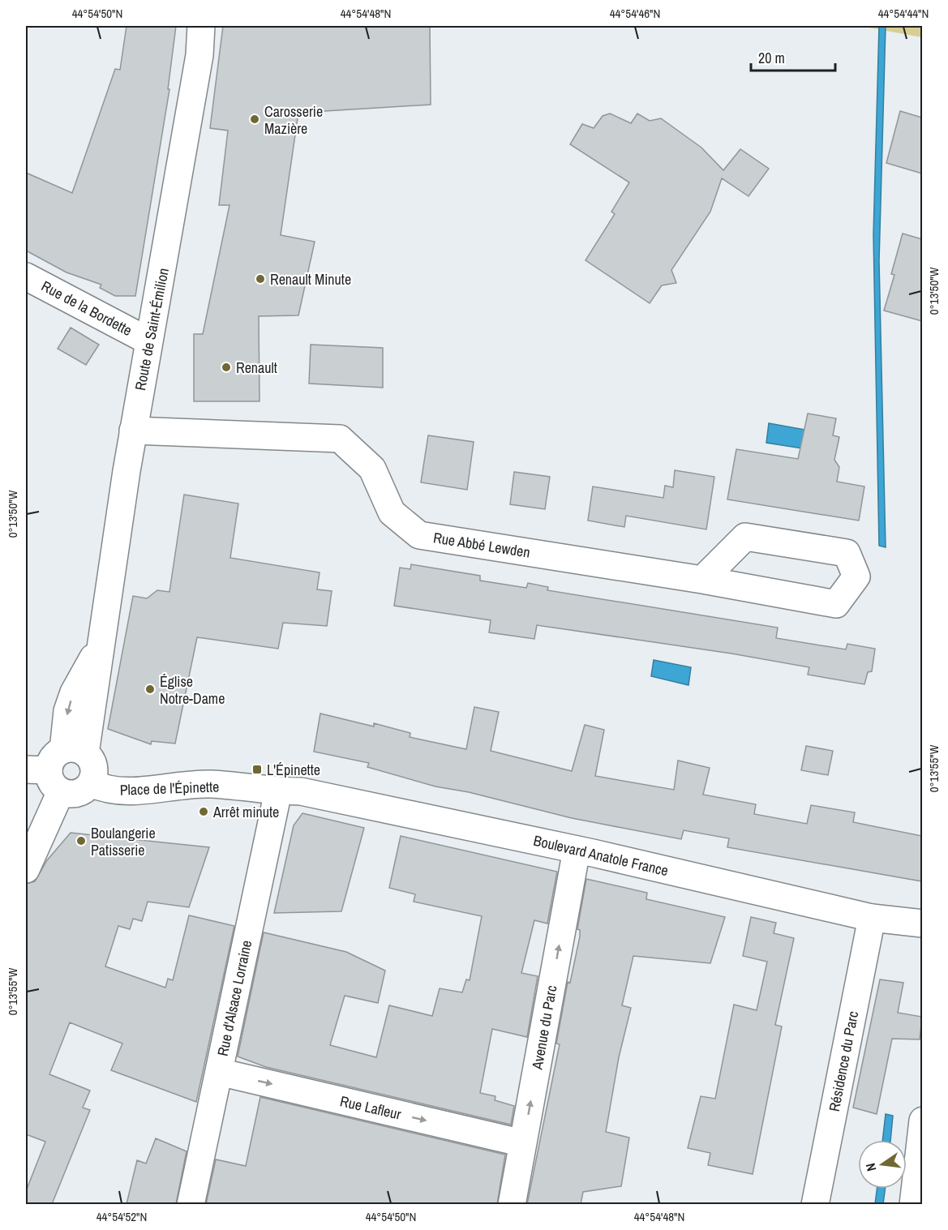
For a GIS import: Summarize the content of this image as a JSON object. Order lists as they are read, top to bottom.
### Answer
{
  "streets": {
    "street": [
      "Rue de la Bordette",
      "Route de Saint-Émilion",
      "Rue Abbé Lewden",
      "Place de l'Épinette",
      "Boulevard Anatole France",
      "Rue d'Alsace Lorraine",
      "Avenue du Parc",
      "Résidence du Parc",
      "Rue Lafleur"
    ]
  },
  "crossings": [
    ["Rue de la Bordette", "Route de Saint-Émilion"],
    ["Route de Saint-Émilion", "Rue Abbé Lewden"],
    ["Route de Saint-Émilion", "Place de l'Épinette"],
    ["Place de l'Épinette", "Boulevard Anatole France"],
    ["Place de l'Épinette", "Rue d'Alsace Lorraine"],
    ["Boulevard Anatole France", "Rue d'Alsace Lorraine"],
    ["Boulevard Anatole France", "Avenue du Parc"],
    ["Boulevard Anatole France", "Résidence du Parc"],
    ["Rue d'Alsace Lorraine", "Rue Lafleur"],
    ["Avenue du Parc", "Rue Lafleur"]
  ],
  "one_way": ["Avenue du Parc", "Rue Lafleur"],
  "places": {
    "other": [
      "Carosserie Mazière",
      "Renault Minute",
      "Renault",
      "Église Notre-Dame",
      "Arrêt minute",
      "Boulangerie Patisserie"
    ],
    "transit": ["L'Épinette"]
  },
  "scale_bar": "20 m",
  "north": "left",
  "coordinates": [
    "44°54'50\"N",
    "44°54'48\"N",
    "44°54'46\"N",
    "44°54'44\"N",
    "0°13'50\"W",
    "0°13'55\"W",
    "44°54'52\"N"
  ]
}
